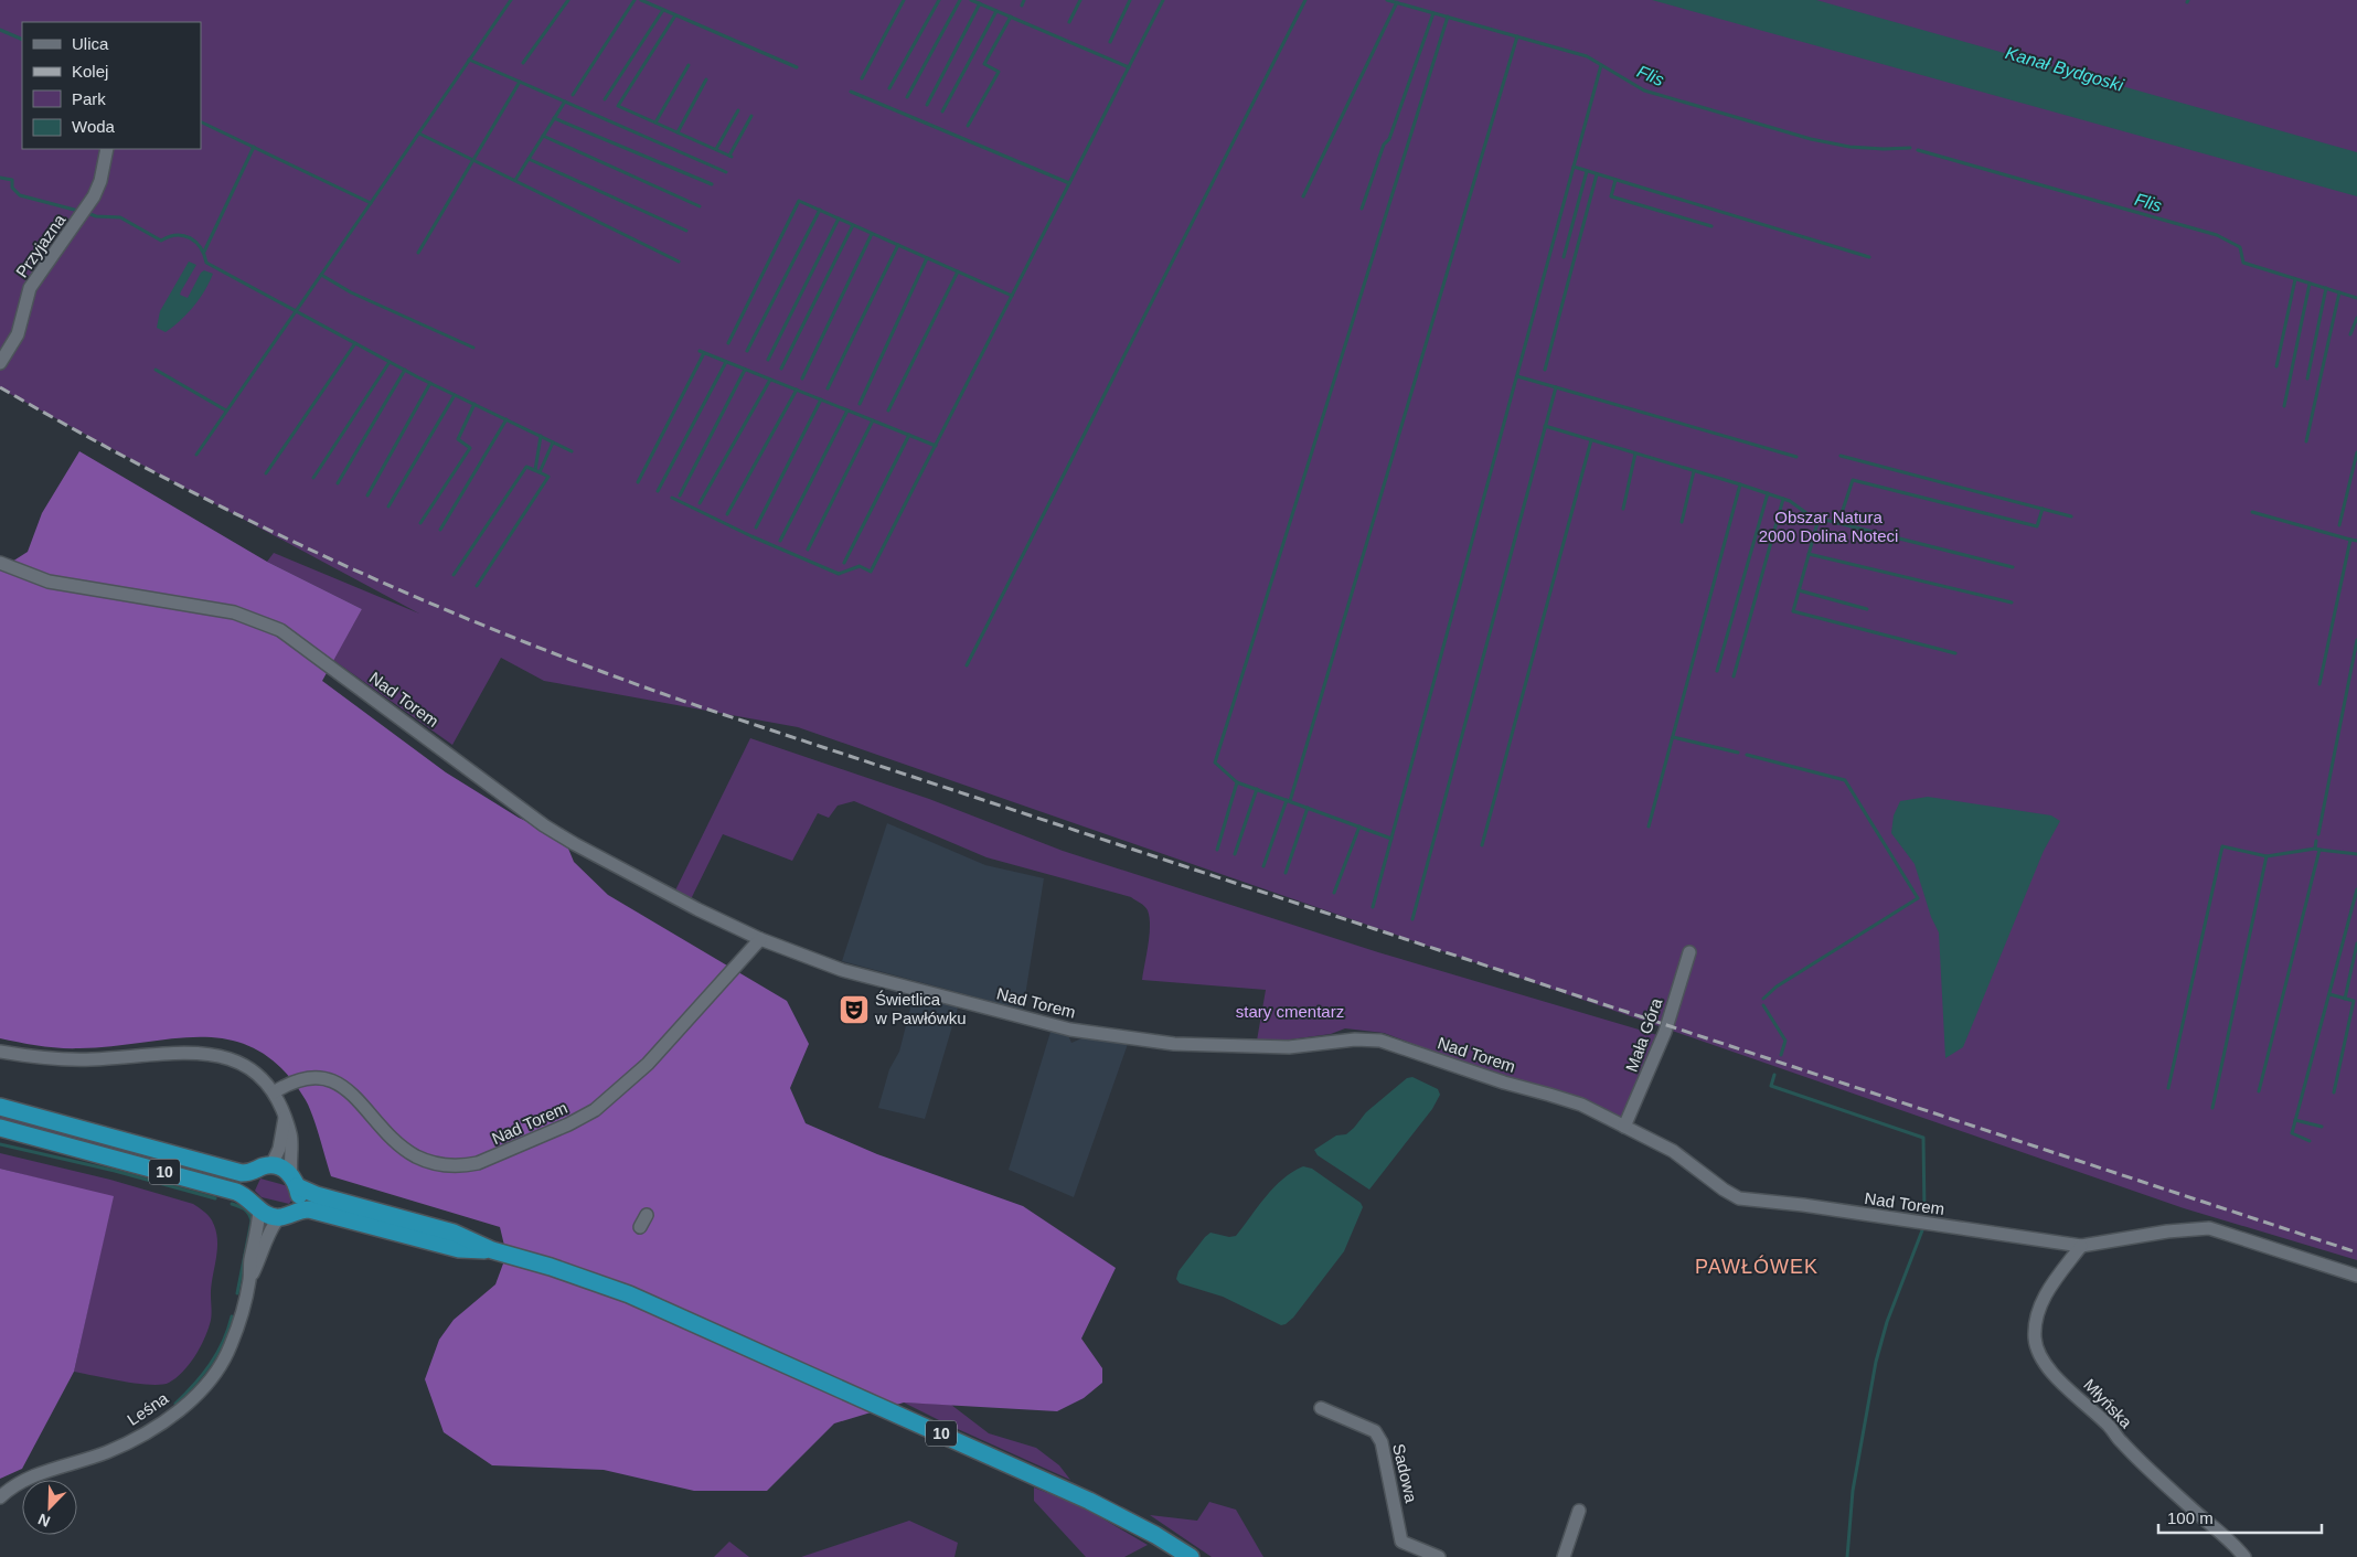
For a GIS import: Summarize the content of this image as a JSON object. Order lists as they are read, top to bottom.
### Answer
{
  "streets": {
    "highway": ["10"],
    "street": [
      "Przyjazna",
      "Nad Torem",
      "Mała Góra",
      "Młyńska",
      "Leśna",
      "Sadowa"
    ]
  },
  "crossings": [
    ["Nad Torem", "Mała Góra"],
    ["Nad Torem", "Młyńska"],
    ["10", "Leśna"]
  ],
  "districts": ["PAWŁÓWEK"],
  "water": ["Kanał Bydgoski", "Flis"],
  "parks": ["Obszar Natura 2000 Dolina Noteci", "stary cmentarz"],
  "places": {
    "theatre": ["Świetlica w Pawłówku"]
  },
  "legend": [
    "Ulica",
    "Kolej",
    "Park",
    "Woda"
  ],
  "scale_bar": "100 m",
  "north": "bottom left"
}
